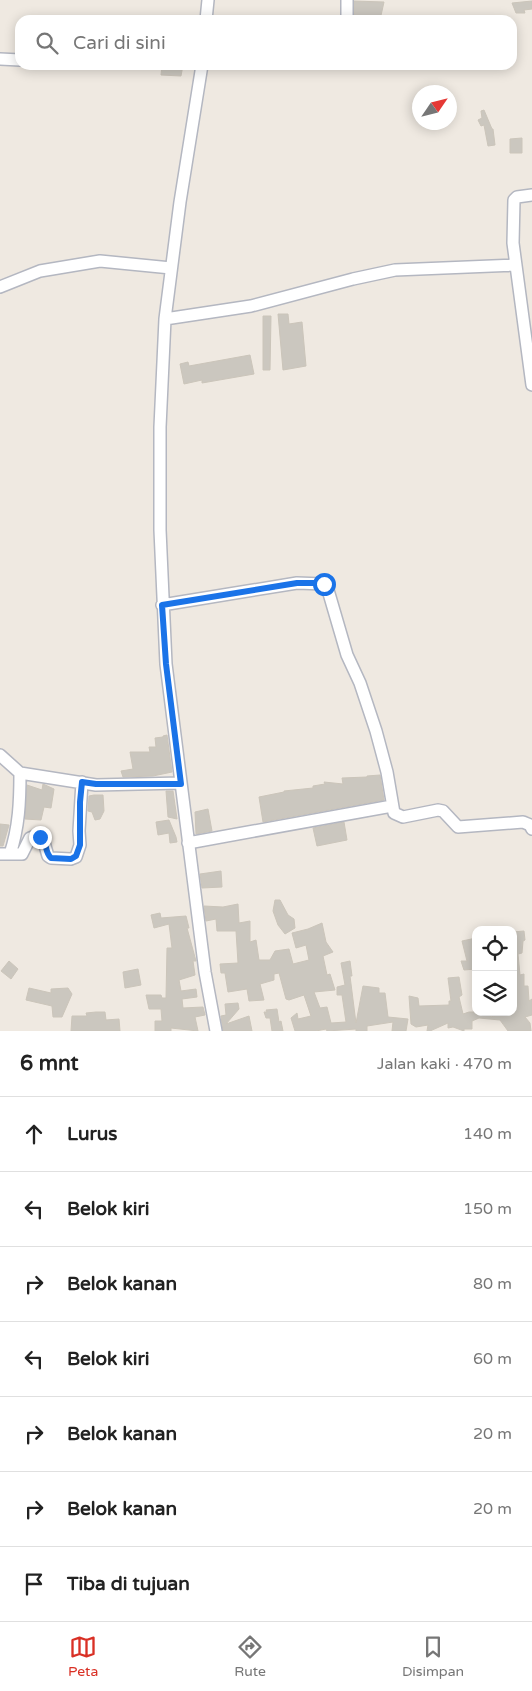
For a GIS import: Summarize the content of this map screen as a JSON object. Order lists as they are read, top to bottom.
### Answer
{
  "north": "top right",
  "page": {
    "search": "Cari di sini",
    "heading": ["6 mnt", "Jalan kaki · 470 m"],
    "list": [
      ["Lurus", "140 m"],
      ["Belok kiri", "150 m"],
      ["Belok kanan", "80 m"],
      ["Belok kiri", "60 m"],
      ["Belok kanan", "20 m"],
      ["Belok kanan", "20 m"],
      "Tiba di tujuan"
    ],
    "nav": ["Peta", "Rute", "Disimpan"]
  }
}
